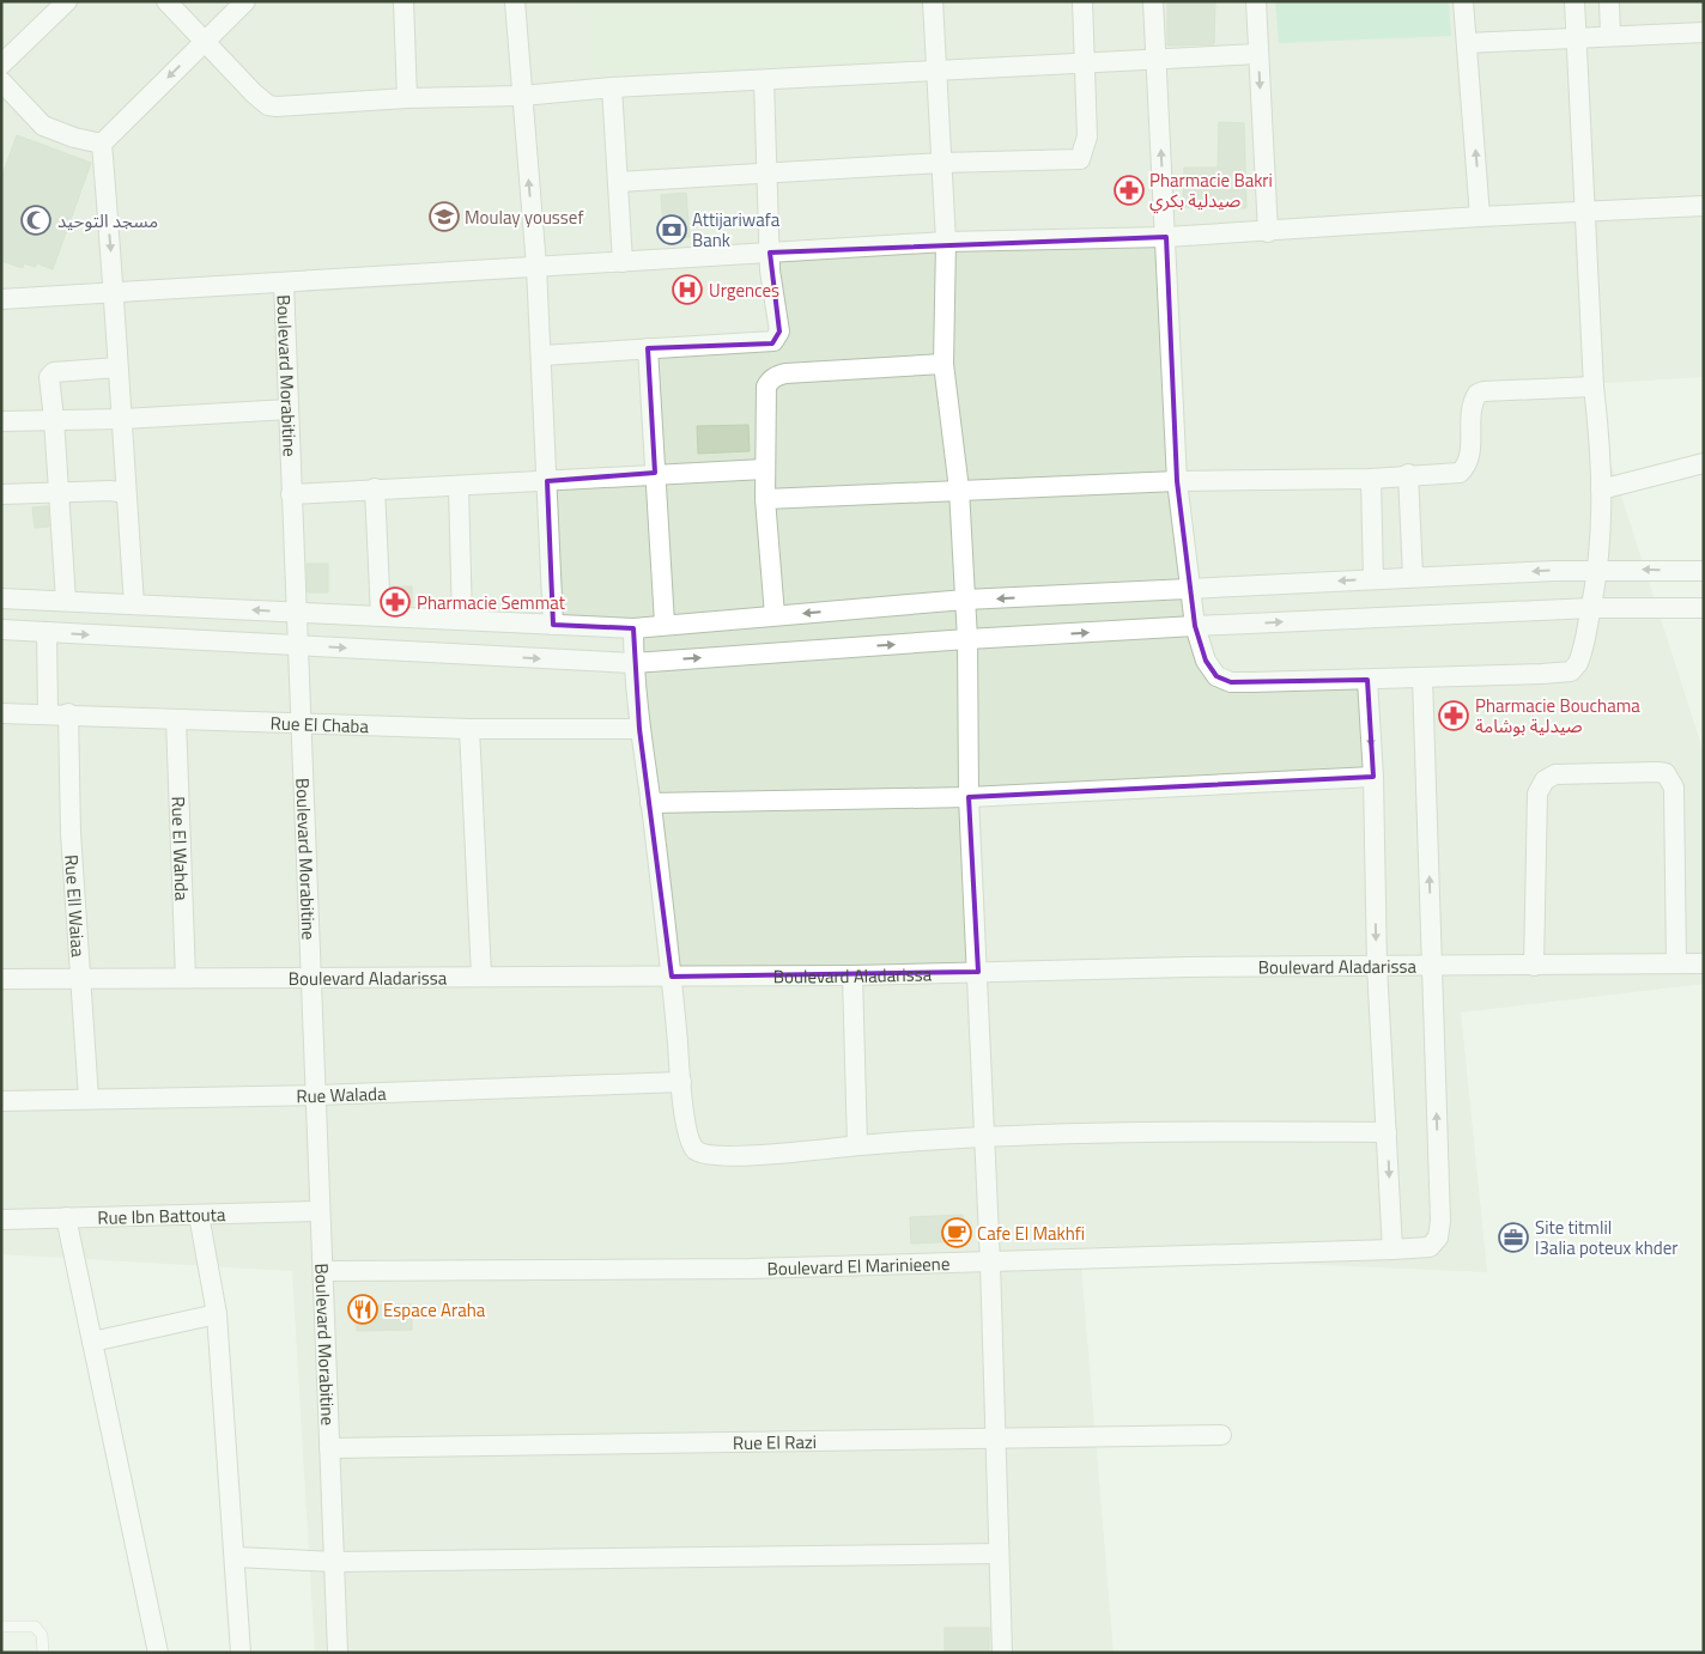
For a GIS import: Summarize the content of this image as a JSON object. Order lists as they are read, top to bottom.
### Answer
{
  "streets": {
    "street": [
      "Boulevard Morabitine",
      "Rue El Chaba",
      "Rue El Wahda",
      "Rue Ell Waiaa",
      "Boulevard Aladarissa",
      "Rue Walada",
      "Rue Ibn Battouta",
      "Boulevard El Marinieene",
      "Rue El Razi"
    ]
  },
  "crossings": [
    ["Boulevard Morabitine", "Rue El Chaba"],
    ["Boulevard Morabitine", "Boulevard Aladarissa"],
    ["Boulevard Morabitine", "Rue Walada"],
    ["Boulevard Morabitine", "Rue Ibn Battouta"],
    ["Boulevard Morabitine", "Boulevard El Marinieene"],
    ["Boulevard Morabitine", "Rue El Razi"],
    ["Rue El Chaba", "Rue El Wahda"],
    ["Rue El Chaba", "Rue Ell Waiaa"],
    ["Rue El Wahda", "Boulevard Aladarissa"],
    ["Rue Ell Waiaa", "Boulevard Aladarissa"],
    ["Rue Ell Waiaa", "Rue Walada"],
    ["Boulevard Aladarissa", "Boulevard El Marinieene"]
  ],
  "places": {
    "pharmacy": ["Pharmacie Bakri صيدلية بكري", "Pharmacie Semmat", "Pharmacie Bouchama صيدلية بوشامة"],
    "school or university": ["Moulay youssef"],
    "mosque": ["مسجد التوحيد"],
    "bank": ["Attijariwafa Bank"],
    "hospital": ["Urgences"],
    "cafe": ["Cafe El Makhfi"],
    "office": ["Site titmlil l3alia poteux khder"],
    "restaurant": ["Espace Araha"]
  }
}
